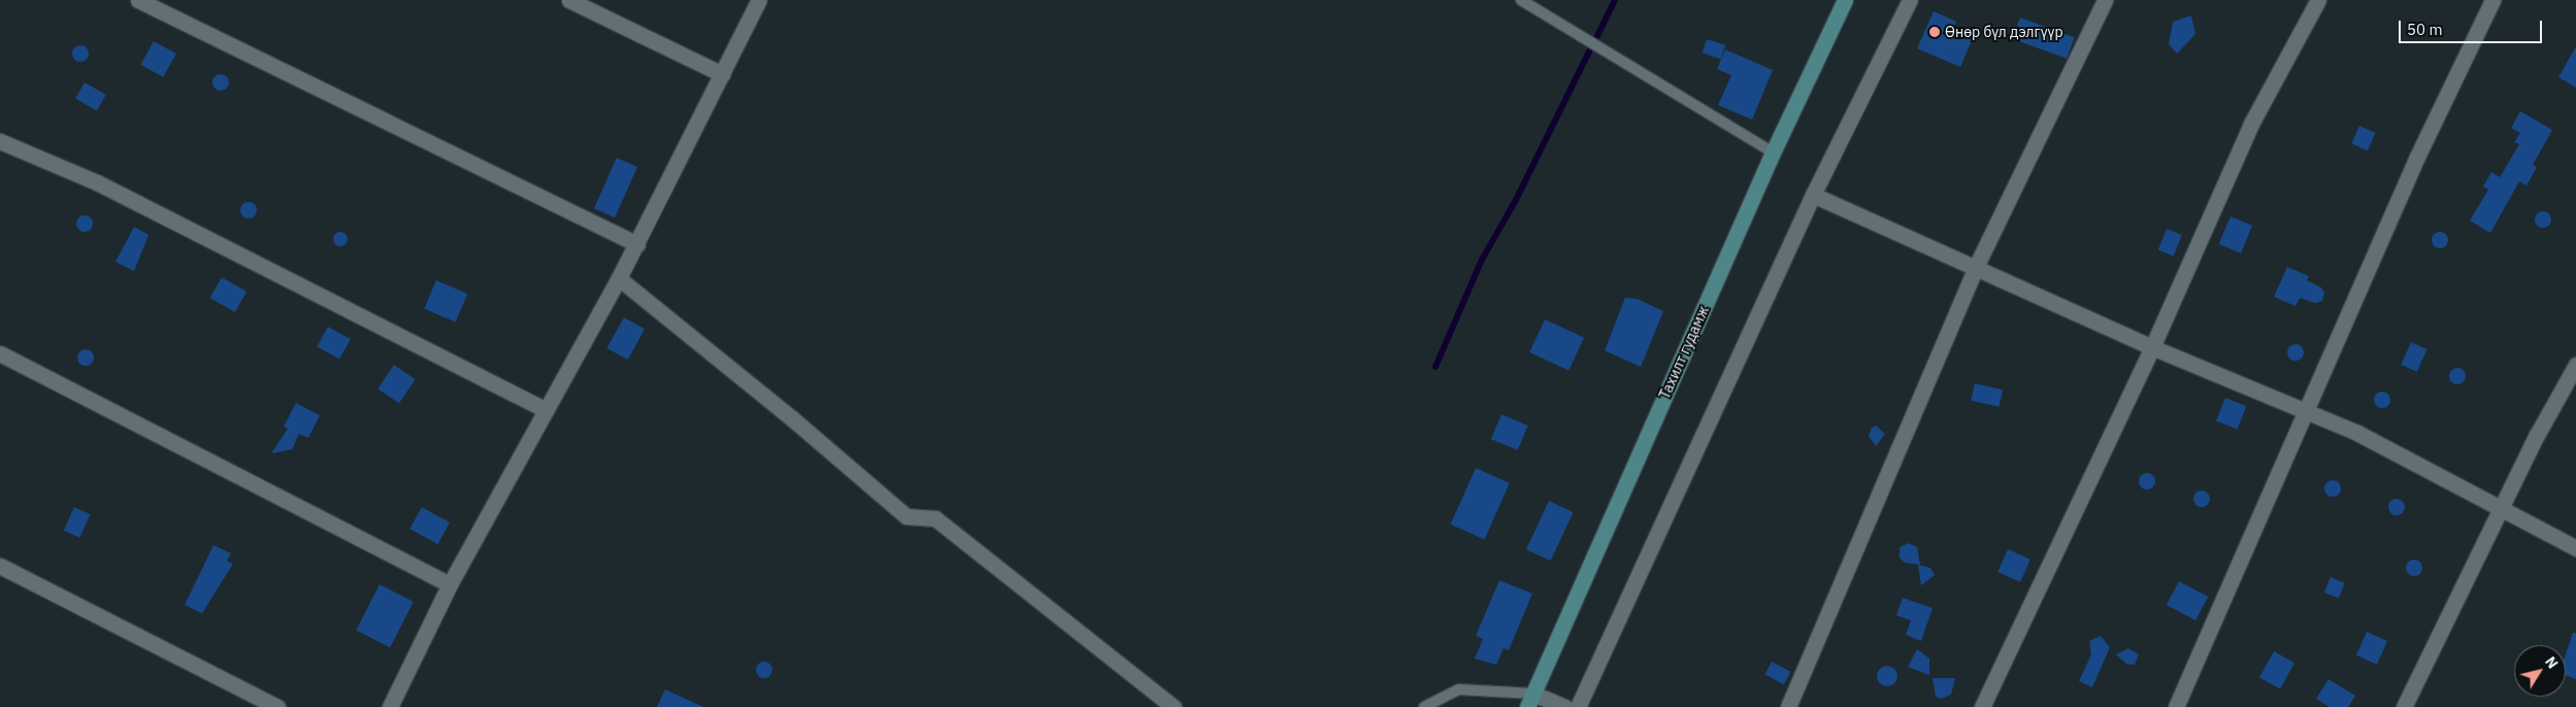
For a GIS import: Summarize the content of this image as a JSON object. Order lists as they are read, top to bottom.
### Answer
{
  "streets": {
    "main road": ["Тахилт гудамж"]
  },
  "places": ["Өнөр бүл дэлгүүр"],
  "scale_bar": "50 m",
  "north": "top right"
}
